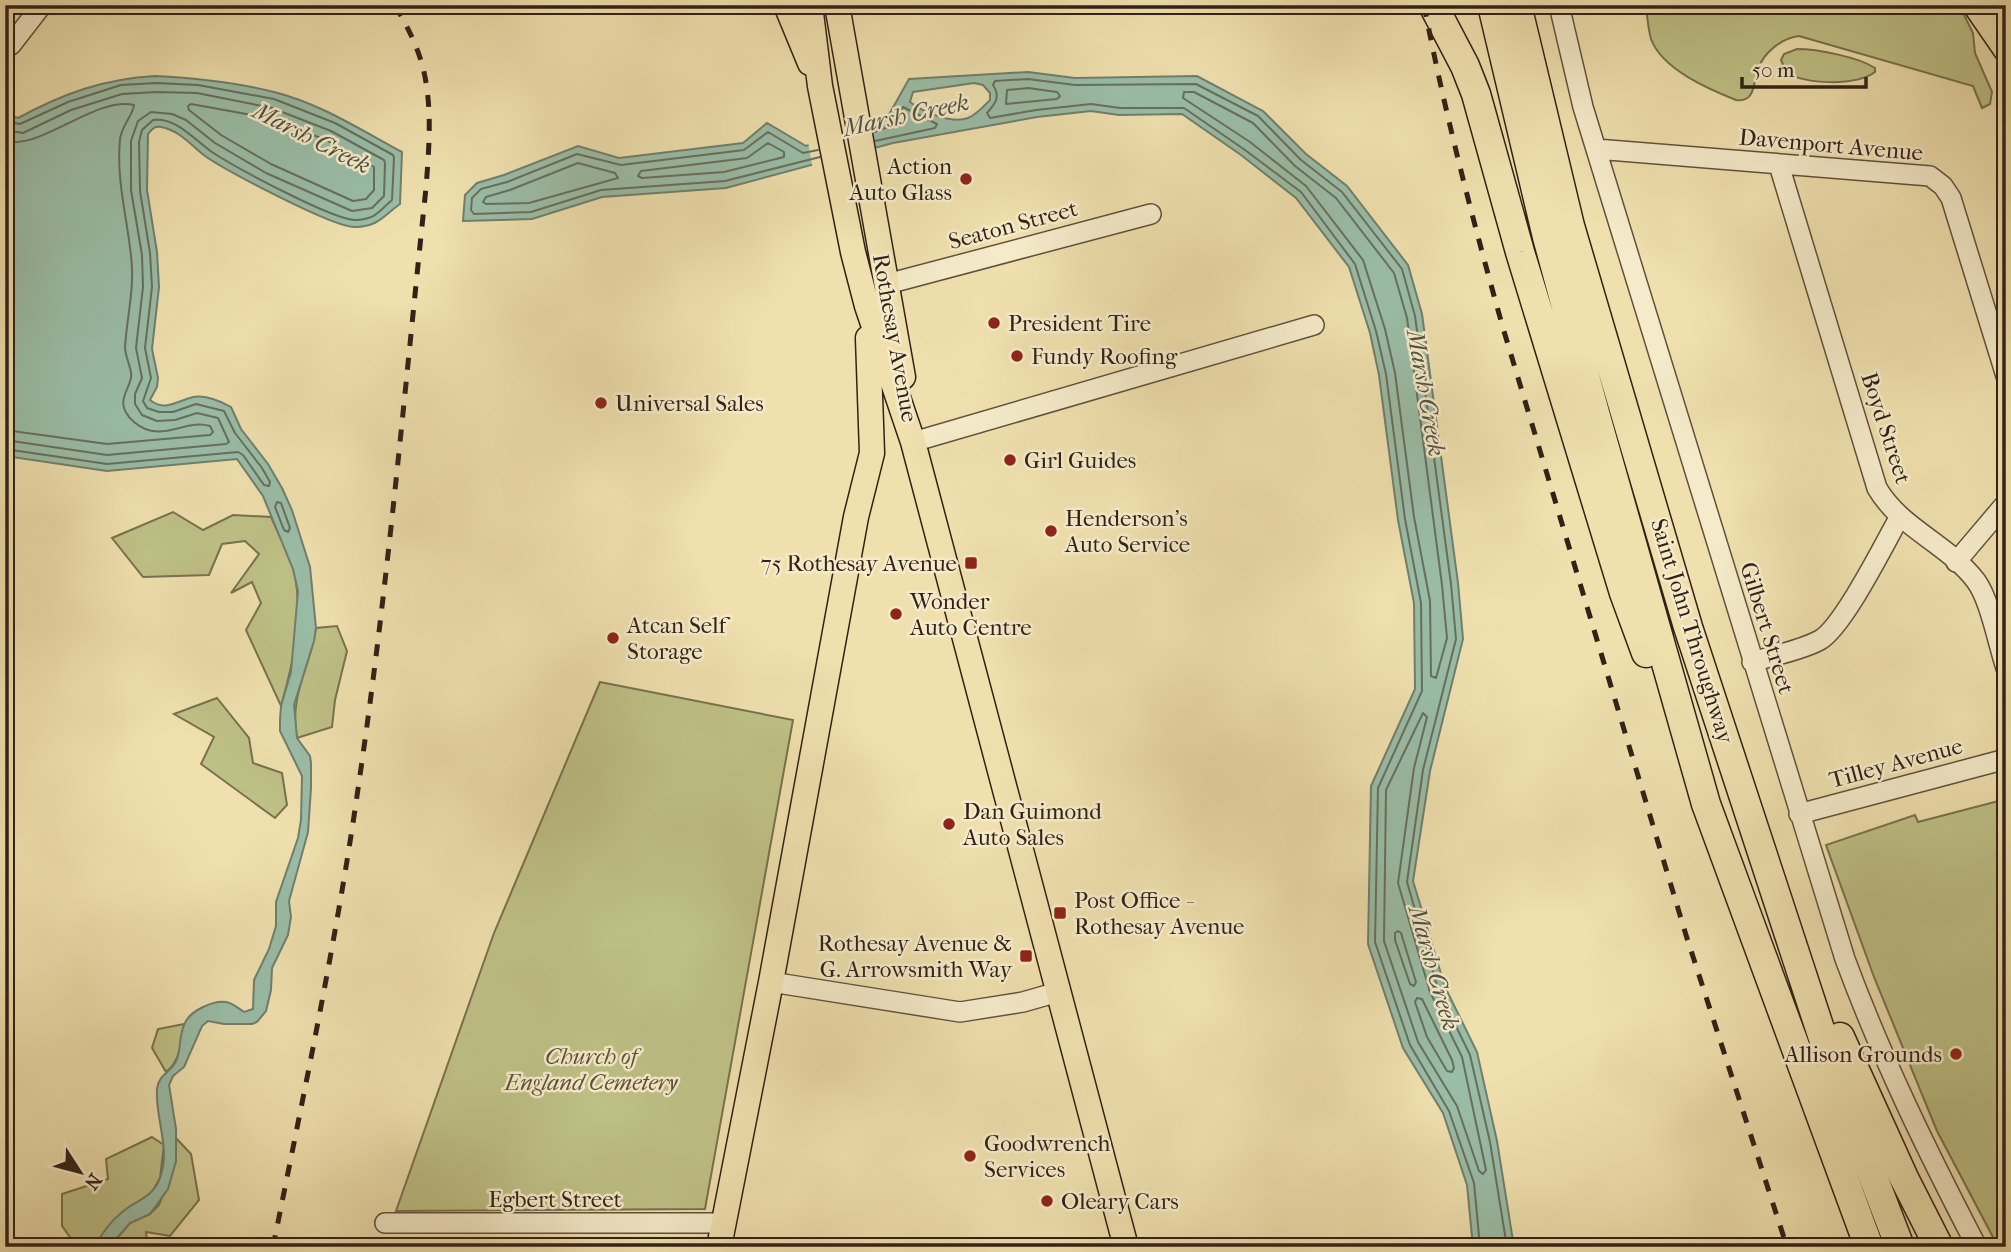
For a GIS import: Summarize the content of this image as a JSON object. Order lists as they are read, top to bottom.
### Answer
{
  "streets": {
    "highway": ["Saint John Throughway"],
    "main road": ["Rothesay Avenue"],
    "street": [
      "Davenport Avenue",
      "Seaton Street",
      "Boyd Street",
      "Gilbert Street",
      "Tilley Avenue",
      "Egbert Street"
    ]
  },
  "crossings": [
    ["Davenport Avenue", "Boyd Street"],
    ["Davenport Avenue", "Gilbert Street"],
    ["Seaton Street", "Rothesay Avenue"],
    ["Gilbert Street", "Tilley Avenue"]
  ],
  "water": ["Marsh Creek"],
  "parks": ["Church of England Cemetery"],
  "places": {
    "other": [
      "Action Auto Glass",
      "President Tire",
      "Fundy Roofing",
      "Universal Sales",
      "Girl Guides",
      "Henderson's Auto Service",
      "Wonder Auto Centre",
      "Atcan Self Storage",
      "Dan Guimond Auto Sales",
      "Allison Grounds",
      "Goodwrench Services",
      "Oleary Cars"
    ],
    "transit": ["75 Rothesay Avenue", "Post Office - Rothesay Avenue", "Rothesay Avenue & G. Arrowsmith Way"]
  },
  "scale_bar": "50 m",
  "north": "bottom right"
}
